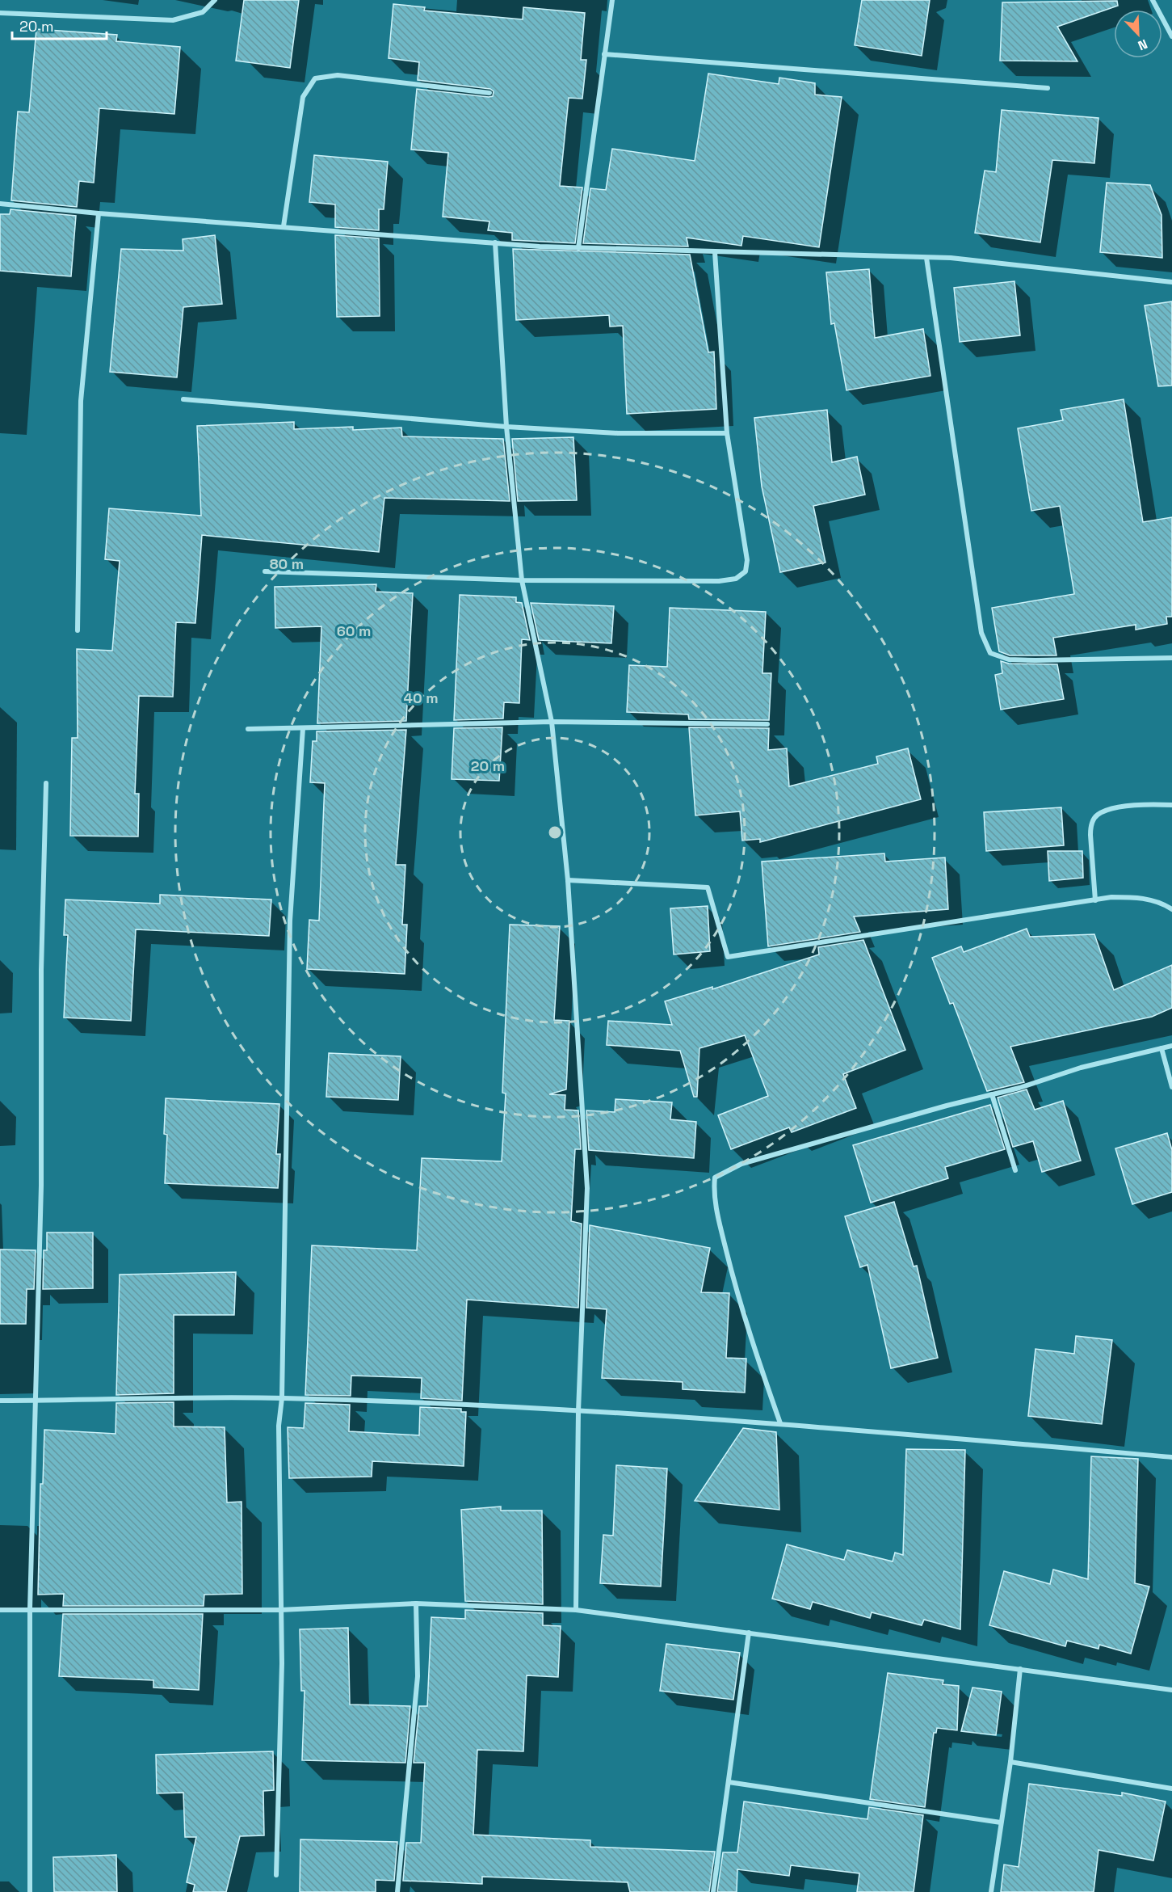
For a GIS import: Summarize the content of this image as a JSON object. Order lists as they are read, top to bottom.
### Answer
{
  "scale_bar": "20 m",
  "north": "bottom right",
  "rings": [
    "80 m",
    "60 m",
    "40 m",
    "20 m"
  ]
}
